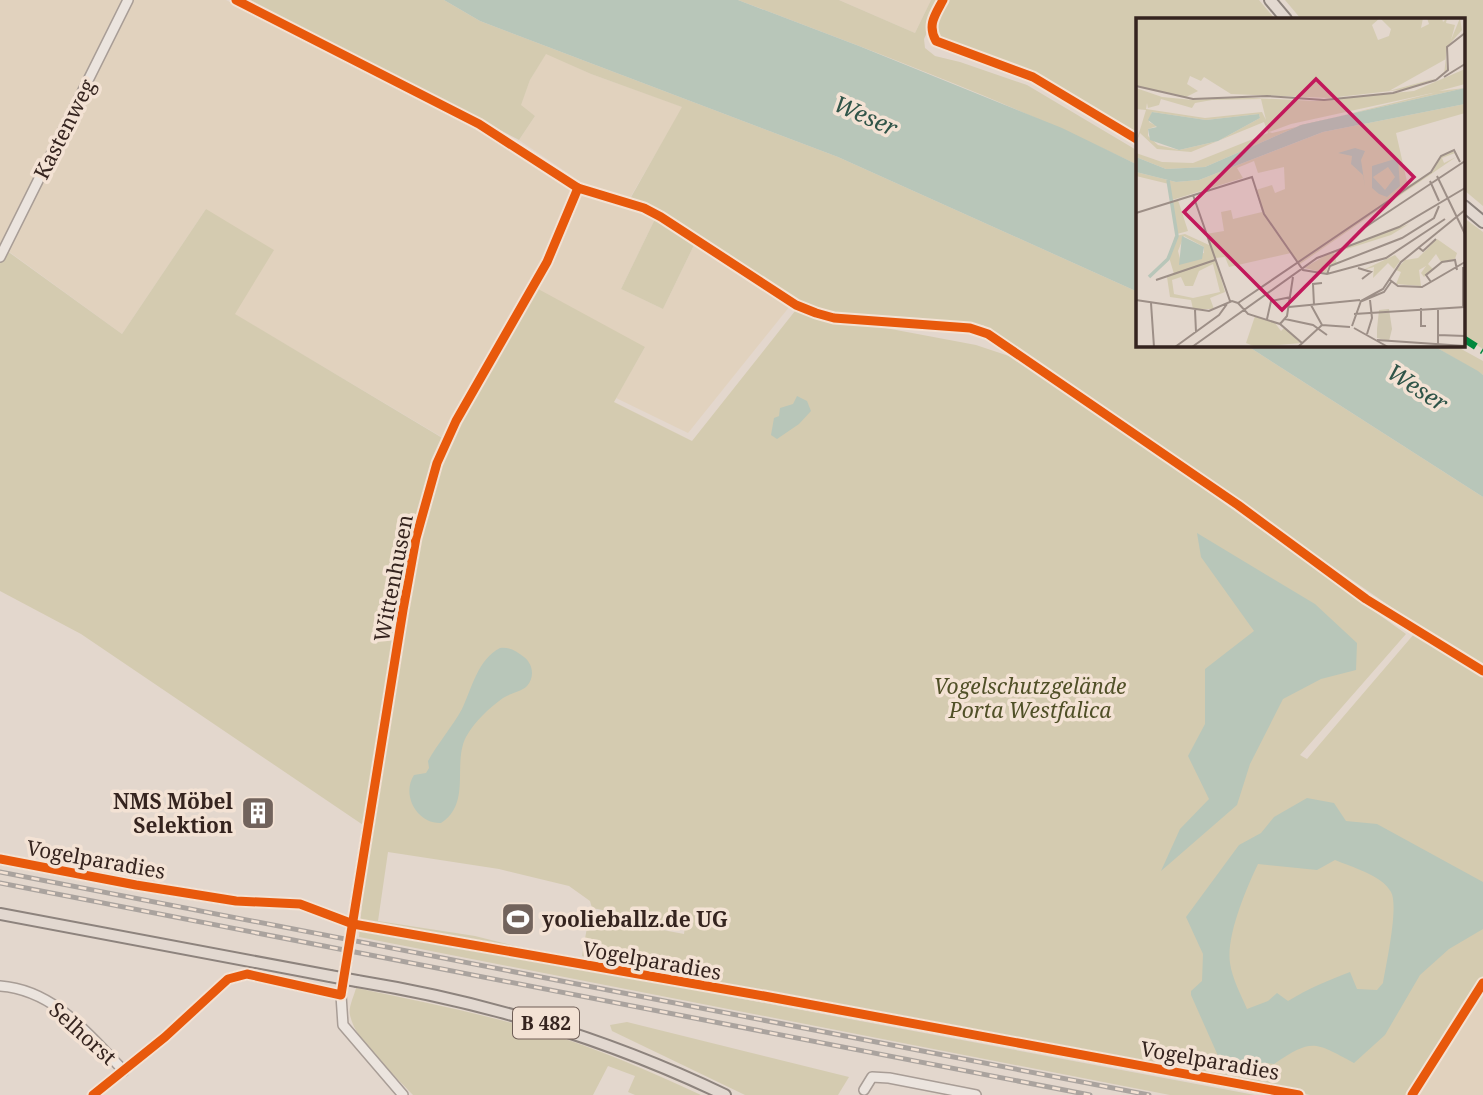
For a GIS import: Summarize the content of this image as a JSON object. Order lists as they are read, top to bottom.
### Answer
{
  "streets": {
    "main road": ["B 482"],
    "street": [
      "Kastenweg",
      "Wittenhusen",
      "Vogelparadies",
      "Selhorst"
    ]
  },
  "crossings": [
    ["Wittenhusen", "Vogelparadies"]
  ],
  "water": ["Weser"],
  "parks": ["Vogelschutzgelände Porta Westfalica"],
  "places": {
    "building": ["NMS Möbel Selektion"],
    "sports": ["yoolieballz.de UG"]
  }
}
